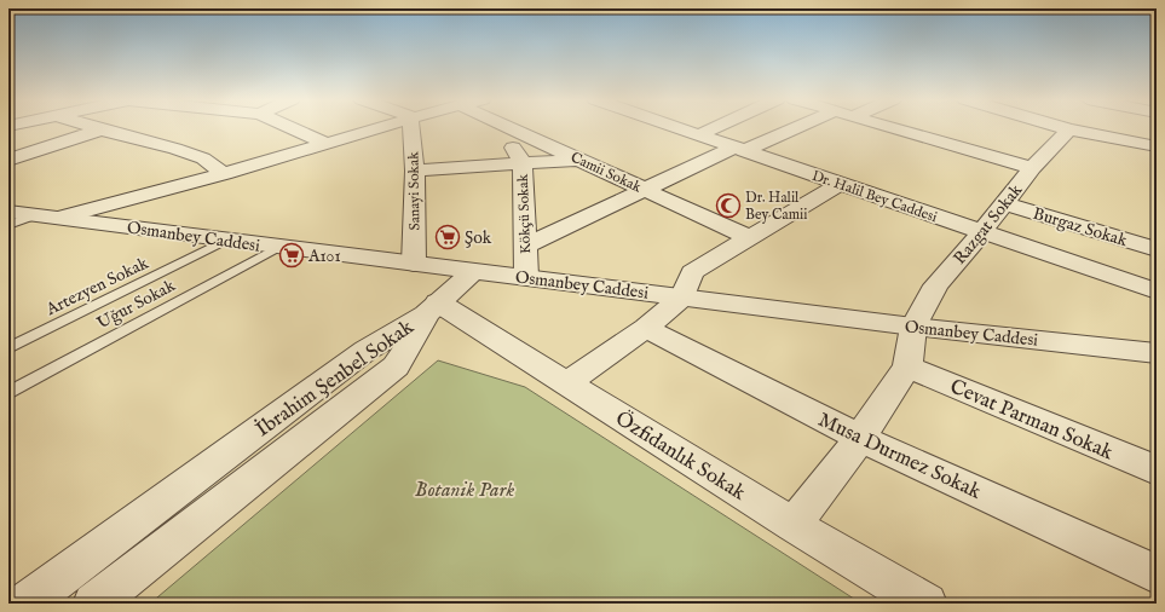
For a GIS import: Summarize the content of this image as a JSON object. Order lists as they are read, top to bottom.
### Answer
{
  "streets": {
    "street": [
      "Camii Sokak",
      "Sanayi Sokak",
      "Dr. Halil Bey Caddesi",
      "Kökçü Sokak",
      "Razgat Sokak",
      "Burgaz Sokak",
      "Osmanbey Caddesi",
      "İbrahim Şenbel Sokak",
      "Cevat Parman Sokak",
      "Özfidanlık Sokak",
      "Musa Durmez Sokak"
    ],
    "lane": ["Artezyen Sokak", "Uğur Sokak"]
  },
  "crossings": [
    ["Sanayi Sokak", "Osmanbey Caddesi"],
    ["Dr. Halil Bey Caddesi", "Razgat Sokak"],
    ["Kökçü Sokak", "Osmanbey Caddesi"],
    ["Razgat Sokak", "Burgaz Sokak"],
    ["Razgat Sokak", "Osmanbey Caddesi"],
    ["Osmanbey Caddesi", "Artezyen Sokak"],
    ["Osmanbey Caddesi", "Uğur Sokak"],
    ["İbrahim Şenbel Sokak", "Özfidanlık Sokak"]
  ],
  "parks": ["Botanik Park"],
  "places": {
    "mosque": ["Dr. Halil Bey Camii"],
    "supermarket": ["Şok", "A101"]
  }
}
